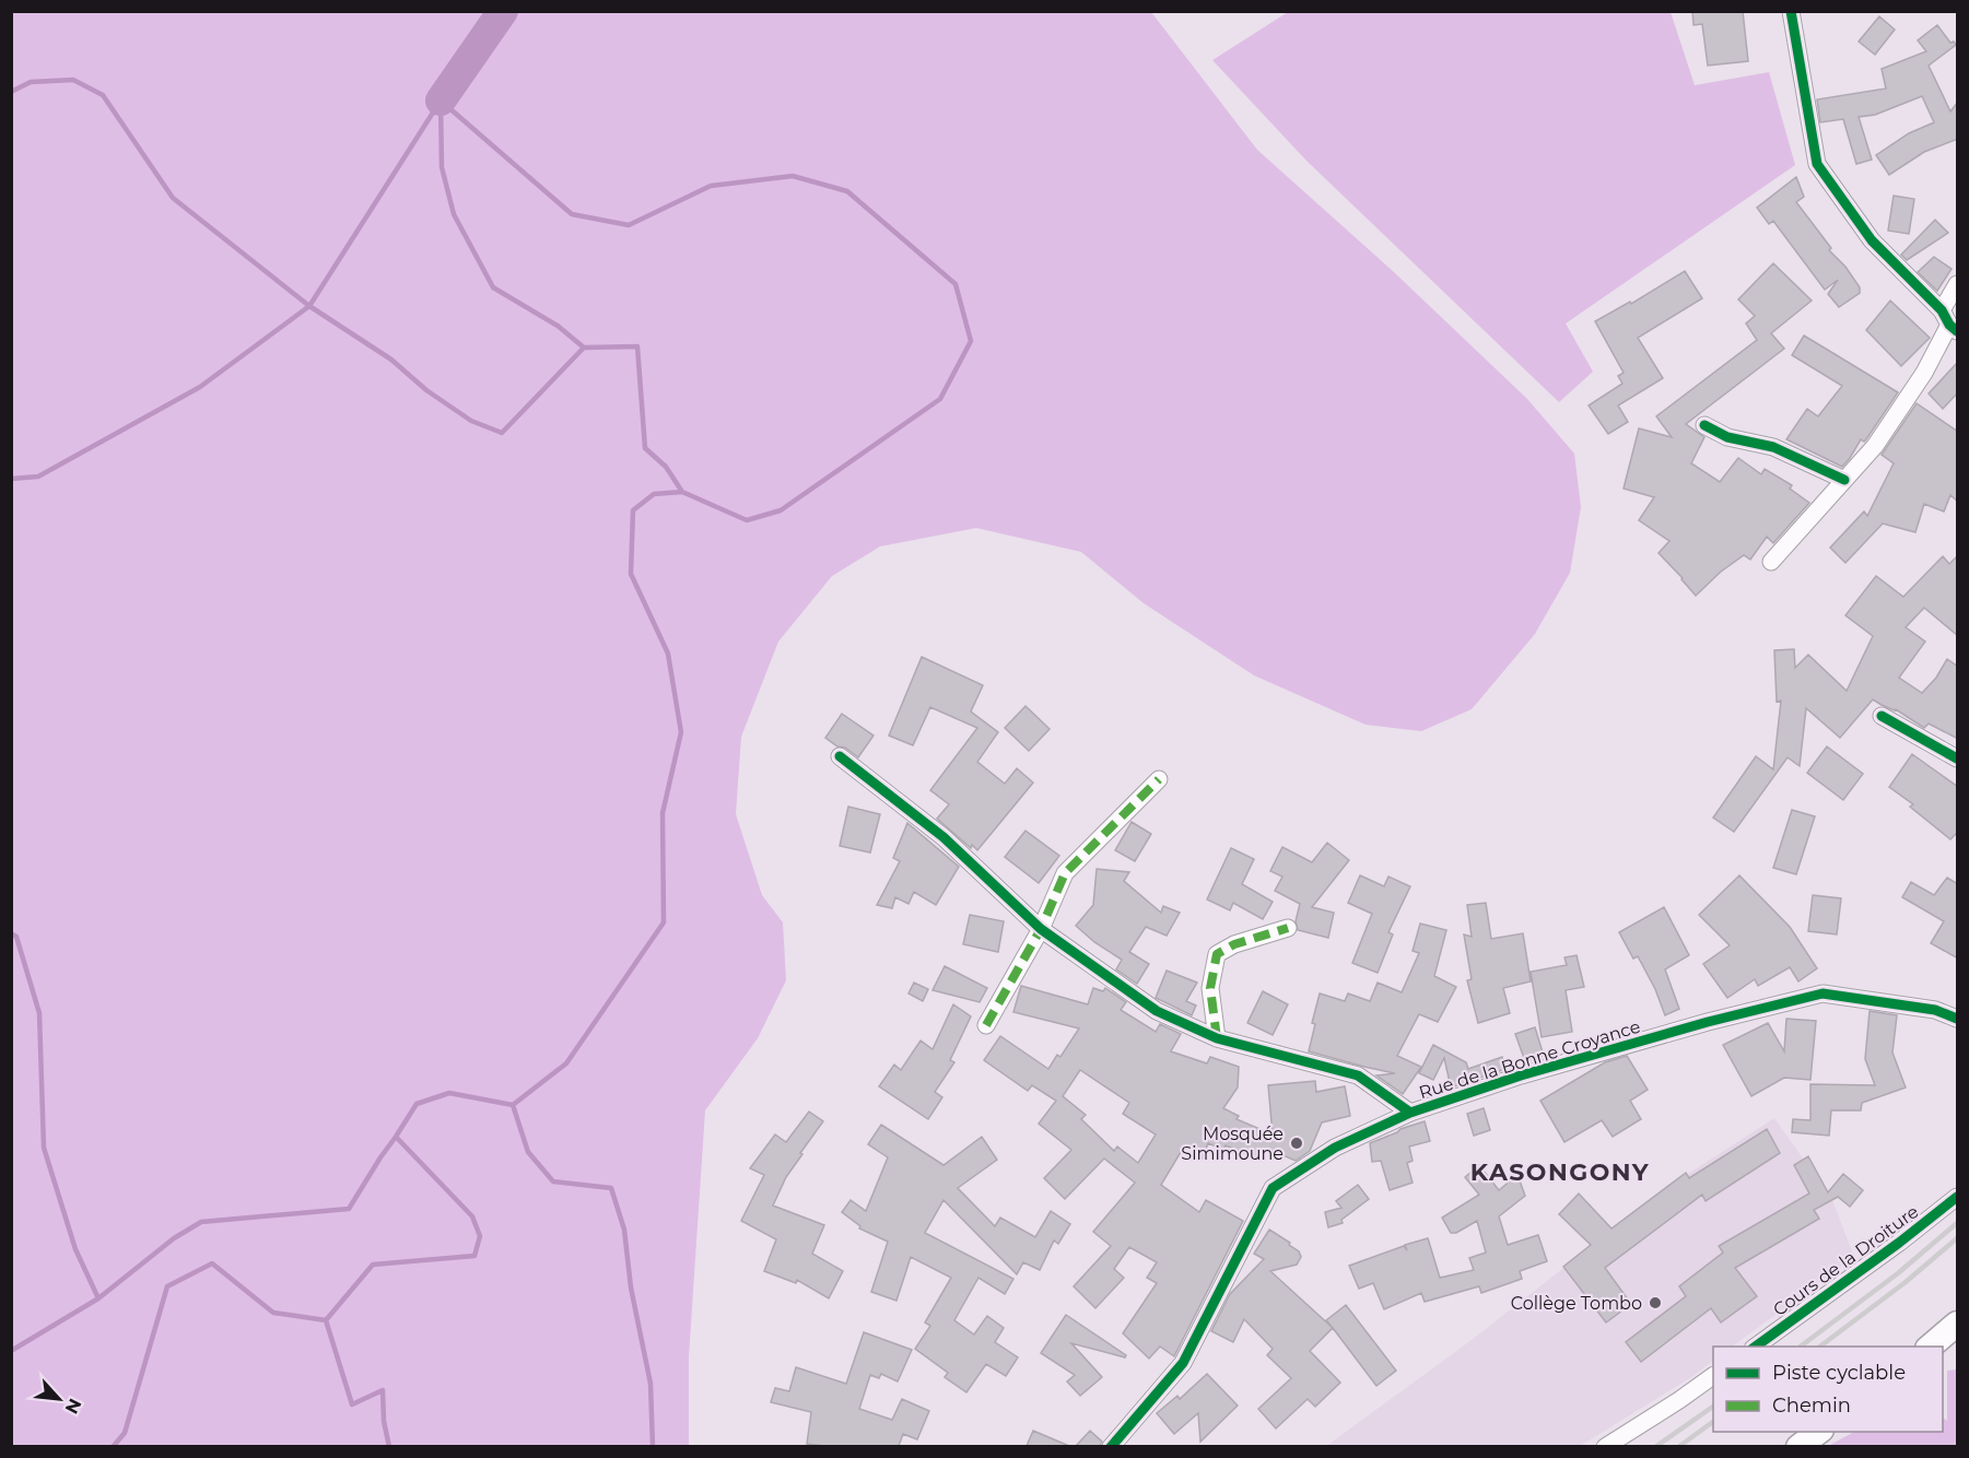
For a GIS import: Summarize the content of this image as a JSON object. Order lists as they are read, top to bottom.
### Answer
{
  "streets": {
    "street": ["Rue de la Bonne Croyance", "Cours de la Droiture"]
  },
  "districts": ["KASONGONY"],
  "places": ["Mosquée Simimoune", "Collège Tombo"],
  "legend": ["Piste cyclable", "Chemin"],
  "north": "bottom right"
}
